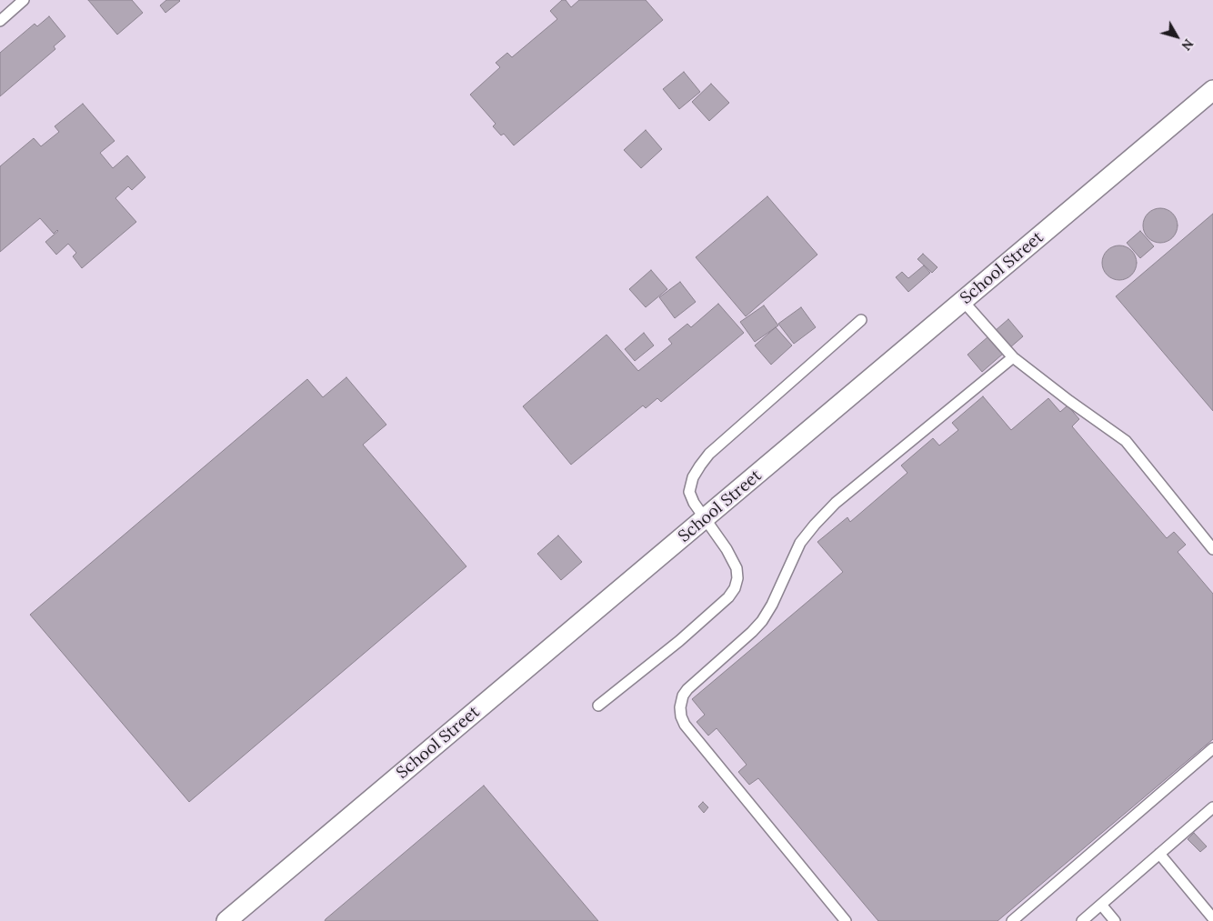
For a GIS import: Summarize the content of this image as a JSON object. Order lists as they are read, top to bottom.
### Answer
{
  "streets": {
    "street": ["School Street"]
  },
  "north": "bottom right"
}
